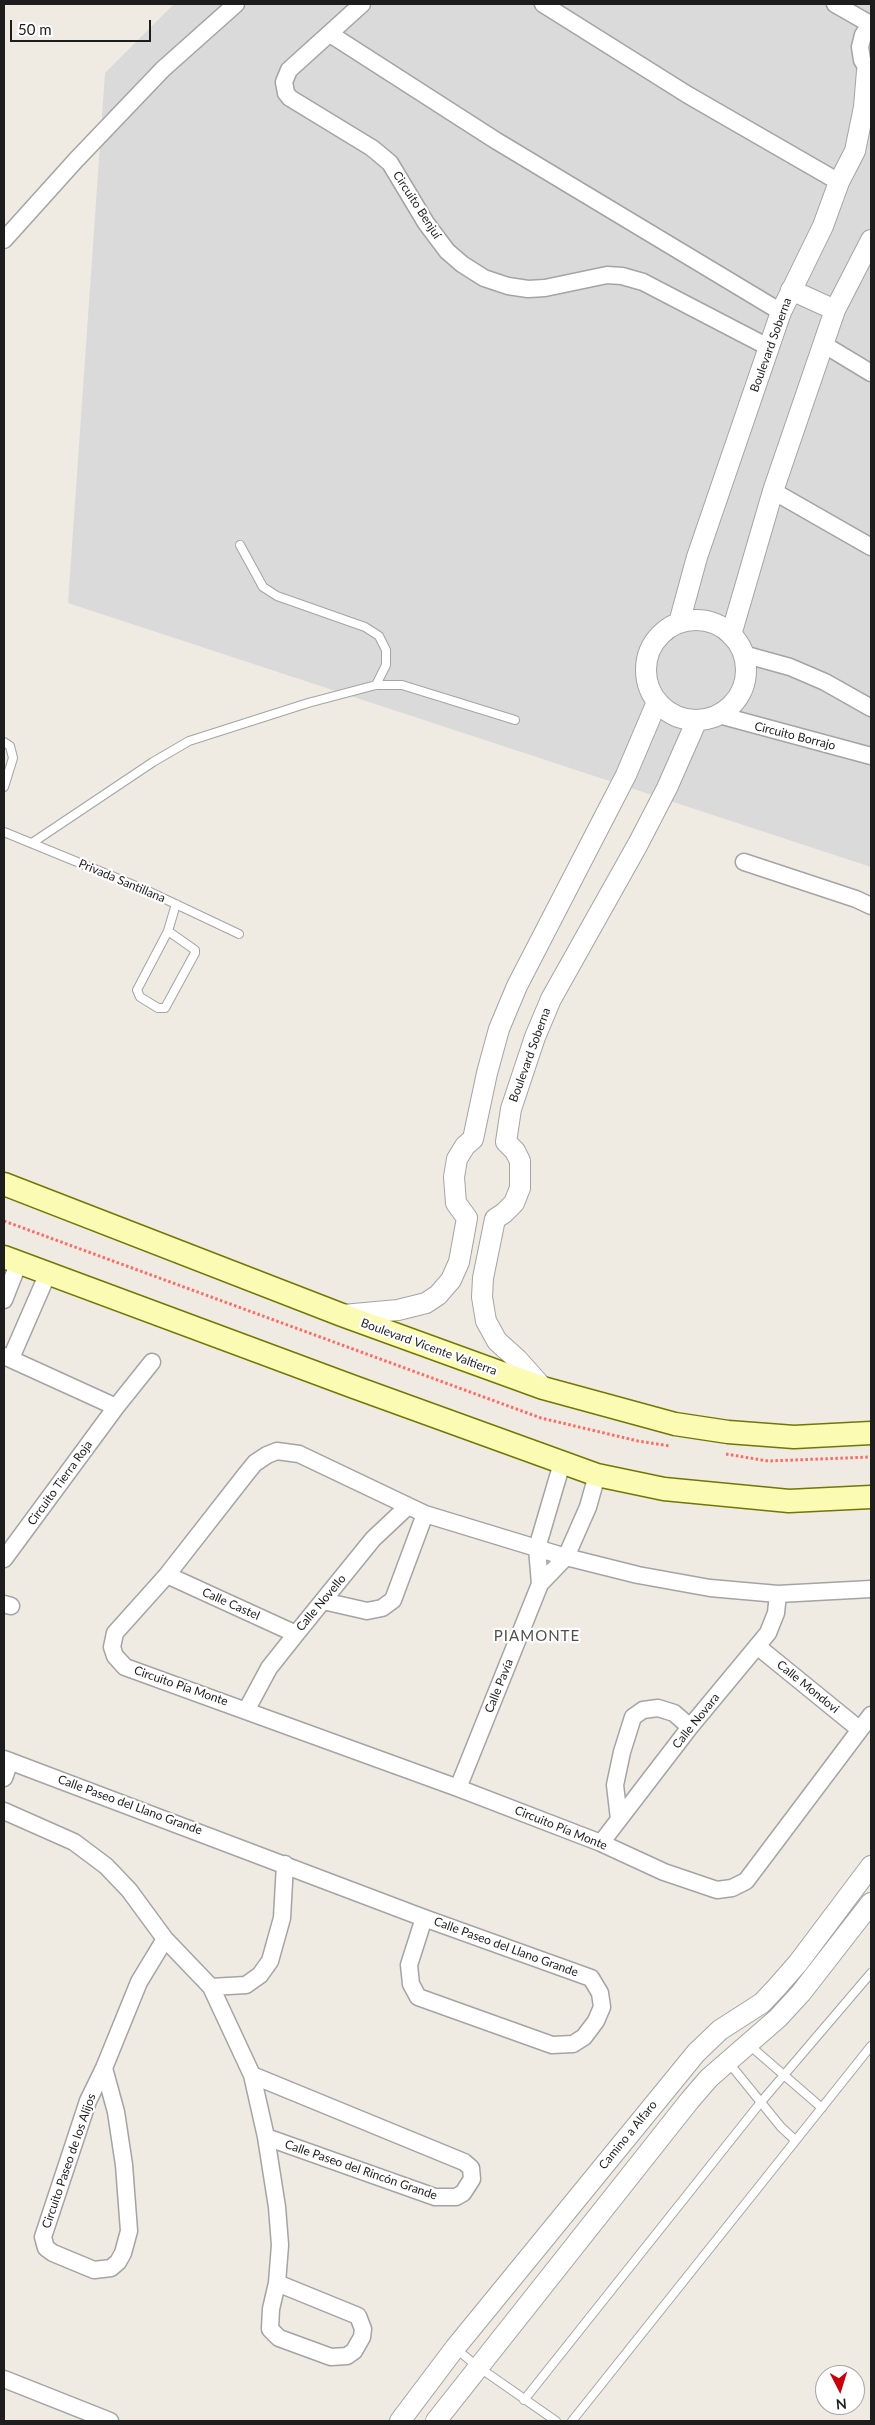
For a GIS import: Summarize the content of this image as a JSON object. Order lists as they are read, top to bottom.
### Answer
{
  "streets": {
    "main road": ["Boulevard Vicente Valtierra"],
    "street": [
      "Circuito Benjuí",
      "Boulevard Soberna",
      "Circuito Borrajo",
      "Circuito Tierra Roja",
      "Calle Novello",
      "Calle Castel",
      "Circuito Pía Monte",
      "Calle Pavía",
      "Calle Mondovi",
      "Calle Novara",
      "Calle Paseo del Llano Grande",
      "Camino a Alfaro",
      "Circuito Paseo de los Alijos",
      "Calle Paseo del Rincón Grande"
    ],
    "lane": ["Privada Santillana"]
  },
  "crossings": [
    ["Circuito Benjuí", "Boulevard Soberna"],
    ["Boulevard Soberna", "Circuito Borrajo"],
    ["Calle Novello", "Calle Castel"],
    ["Calle Novello", "Circuito Pía Monte"],
    ["Calle Castel", "Circuito Pía Monte"],
    ["Circuito Pía Monte", "Calle Pavía"],
    ["Circuito Pía Monte", "Calle Mondovi"],
    ["Circuito Pía Monte", "Calle Novara"],
    ["Calle Mondovi", "Calle Novara"]
  ],
  "districts": ["PIAMONTE"],
  "scale_bar": "50 m",
  "north": "bottom"
}
